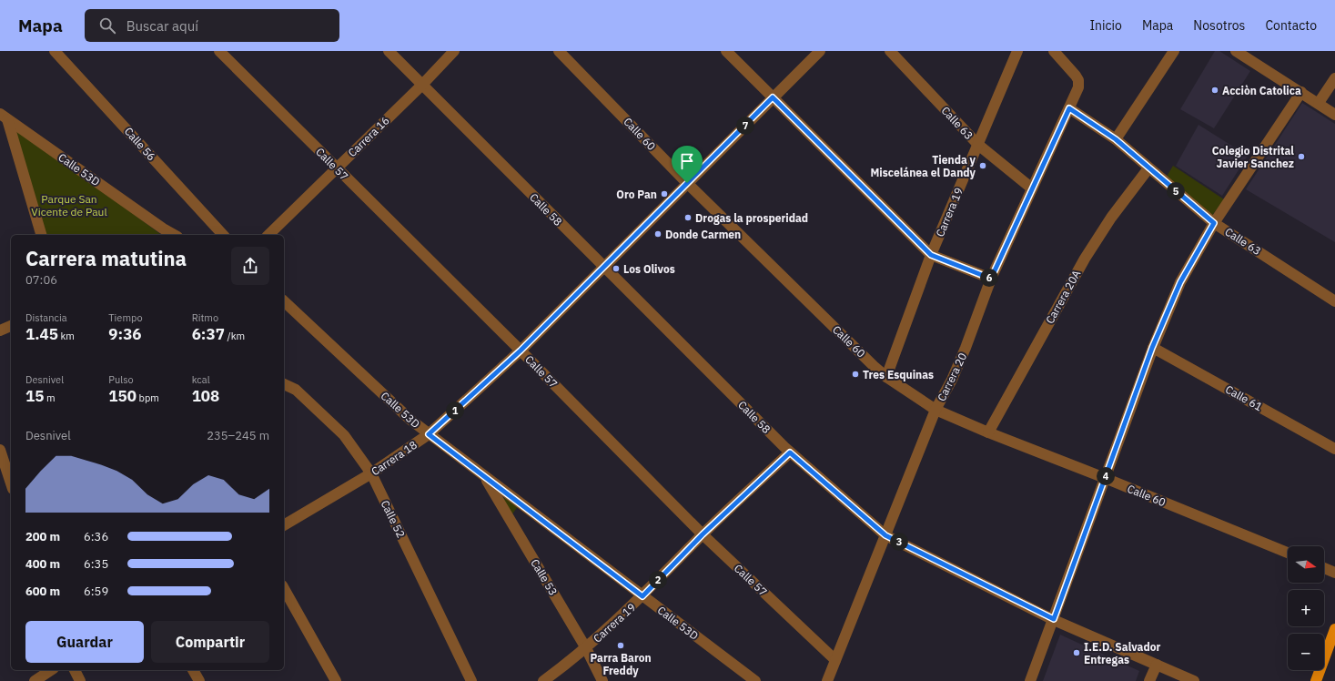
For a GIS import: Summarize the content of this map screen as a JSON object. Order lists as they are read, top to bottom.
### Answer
{
  "streets": {
    "street": [
      "Calle 63",
      "Calle 60",
      "Carrera 16",
      "Calle 56",
      "Calle 57",
      "Calle 53D",
      "Calle 58",
      "Carrera 19",
      "Carrera 20A",
      "Carrera 20",
      "Calle 61",
      "Carrera 18",
      "Calle 52",
      "Calle 53"
    ]
  },
  "crossings": [
    ["Calle 63", "Carrera 19"],
    ["Calle 63", "Carrera 20A"],
    ["Calle 63", "Carrera 20"],
    ["Calle 60", "Carrera 19"],
    ["Calle 60", "Carrera 20A"],
    ["Calle 60", "Carrera 20"],
    ["Calle 60", "Carrera 18"],
    ["Carrera 16", "Calle 57"],
    ["Carrera 16", "Calle 58"],
    ["Calle 57", "Carrera 19"],
    ["Calle 57", "Carrera 20"],
    ["Calle 57", "Carrera 18"],
    ["Calle 53D", "Carrera 19"],
    ["Calle 53D", "Carrera 18"],
    ["Calle 53D", "Calle 53"],
    ["Calle 58", "Carrera 19"],
    ["Calle 58", "Carrera 20"],
    ["Calle 58", "Carrera 18"],
    ["Carrera 19", "Calle 53"],
    ["Carrera 18", "Calle 52"]
  ],
  "parks": ["Parque San Vicente de Paul"],
  "places": [
    "Acciòn Catolica",
    "Colegio Distrital Javier Sanchez",
    "Tienda y Miscelánea el Dandy",
    "Oro Pan",
    "Drogas la prosperidad",
    "Donde Carmen",
    "Los Olivos",
    "Tres Esquinas",
    "Parra Baron Freddy",
    "I.E.D. Salvador Entregas"
  ],
  "north": "right",
  "page": {
    "header": "Mapa",
    "search": "Buscar aquí",
    "nav": [
      "Inicio",
      "Mapa",
      "Nosotros",
      "Contacto"
    ],
    "pins": [
      "7",
      "5",
      "6",
      "1",
      "4",
      "3",
      "2"
    ],
    "heading": ["Carrera matutina", "07:06"],
    "stats": [
      ["Distancia", "1.45 km"],
      ["Tiempo", "9:36"],
      ["Ritmo", "6:37 /km"],
      ["Desnivel", "15 m"],
      ["Pulso", "150 bpm"],
      ["kcal", "108"]
    ],
    "chart": ["Desnivel", "235–245 m"],
    "list": [
      {
        "name": "200 m",
        "note": "6:36"
      },
      {
        "name": "400 m",
        "note": "6:35"
      },
      {
        "name": "600 m",
        "note": "6:59"
      }
    ],
    "map_buttons": ["+", "−"],
    "buttons": ["Guardar", "Compartir"]
  }
}
